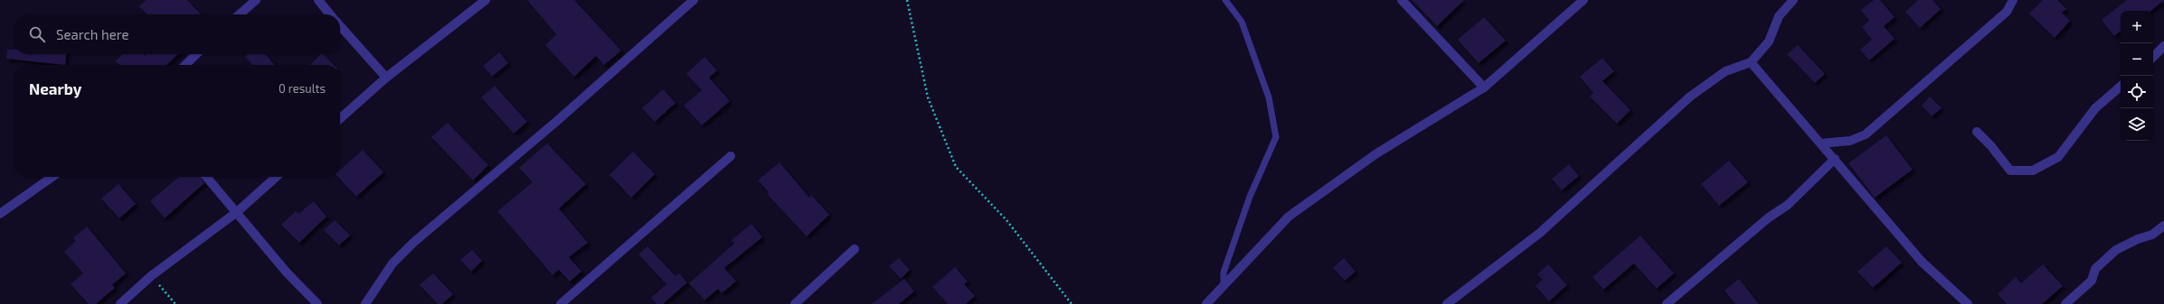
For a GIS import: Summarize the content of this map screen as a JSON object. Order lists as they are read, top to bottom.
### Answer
{
  "page": {
    "map_buttons": ["+", "−"],
    "search": "Search here",
    "heading": ["Nearby", "0 results"]
  }
}
